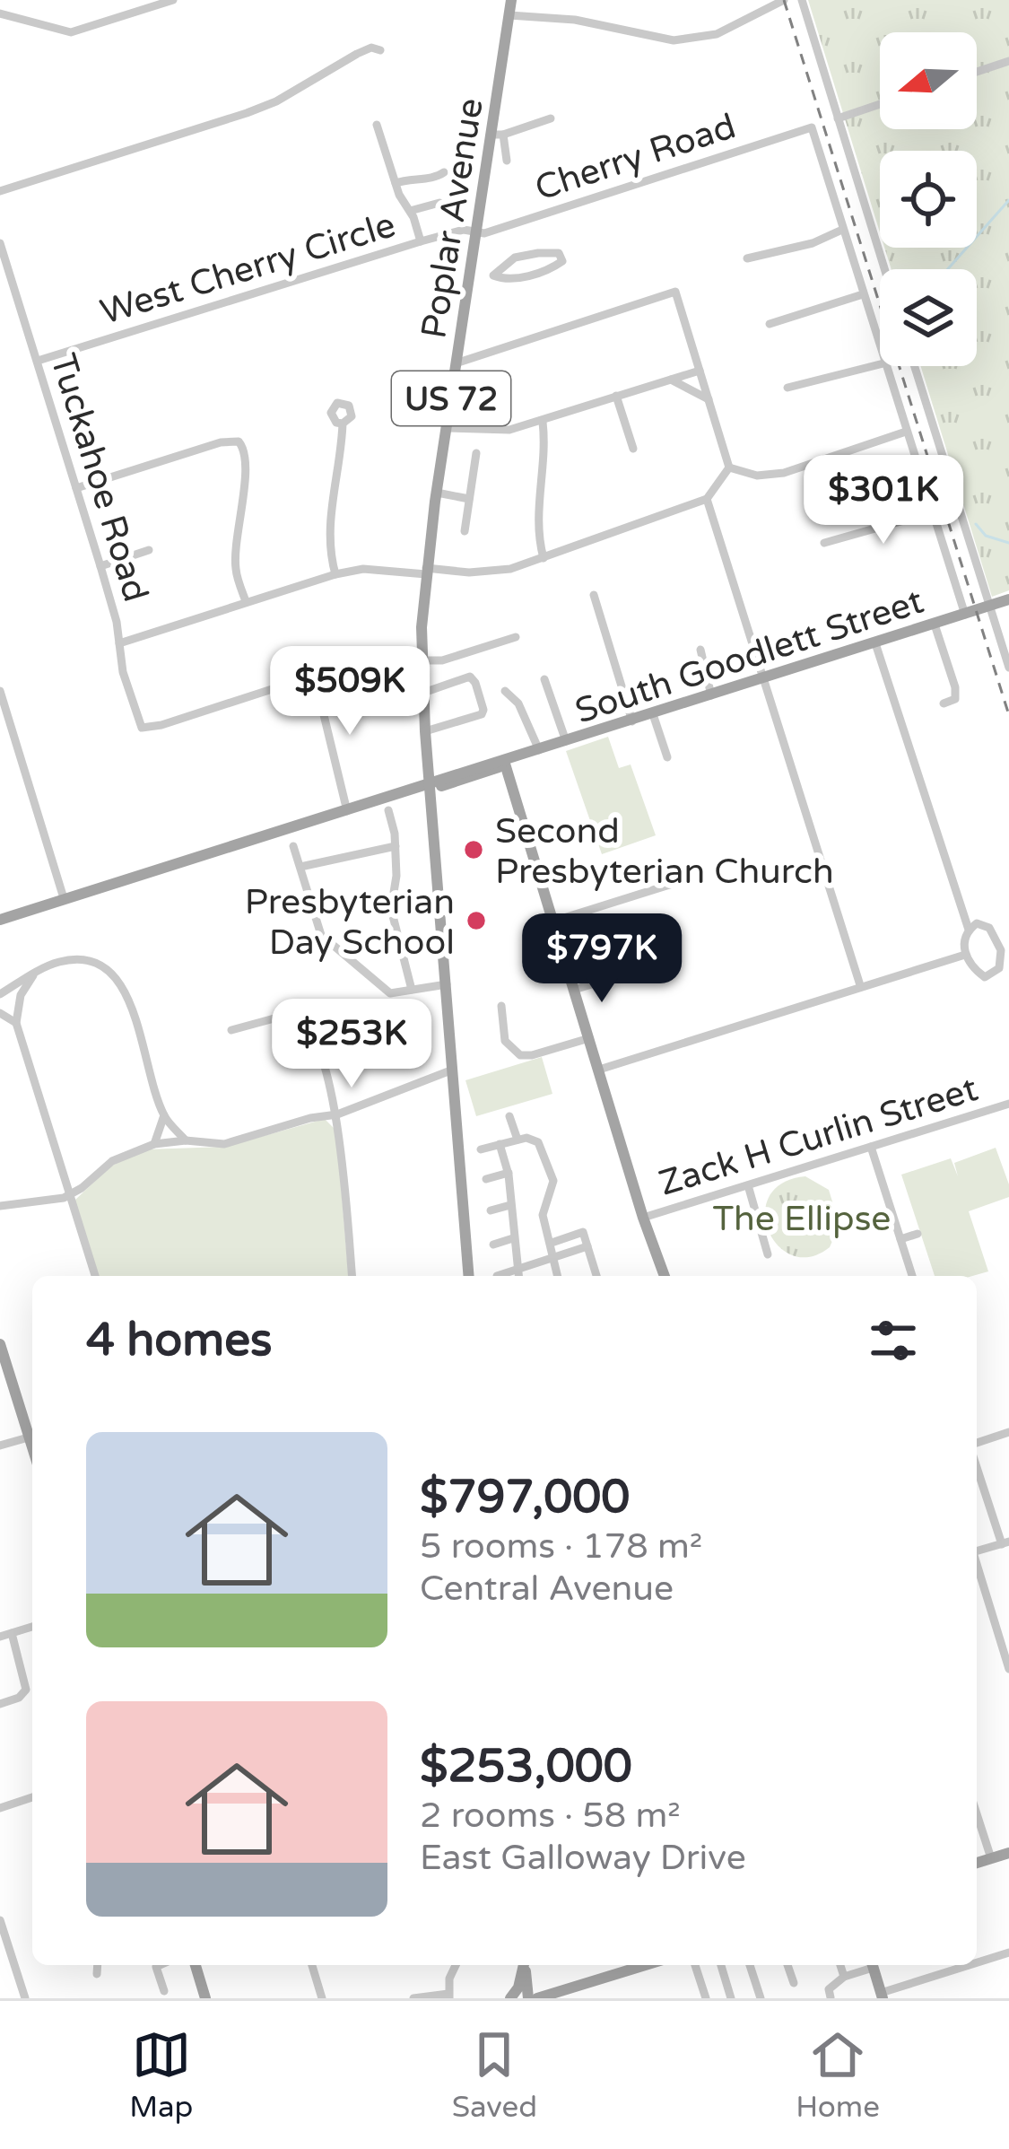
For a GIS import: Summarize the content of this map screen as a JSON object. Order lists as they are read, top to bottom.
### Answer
{
  "streets": {
    "main road": ["Poplar Avenue", "US 72", "South Goodlett Street"],
    "street": [
      "Cherry Road",
      "West Cherry Circle",
      "Tuckahoe Road",
      "Zack H Curlin Street"
    ]
  },
  "crossings": [
    ["Cherry Road", "Poplar Avenue"],
    ["Cherry Road", "West Cherry Circle"],
    ["Poplar Avenue", "West Cherry Circle"],
    ["Poplar Avenue", "South Goodlett Street"],
    ["West Cherry Circle", "Tuckahoe Road"],
    ["Tuckahoe Road", "South Goodlett Street"]
  ],
  "parks": ["The Ellipse"],
  "places": ["Second Presbyterian Church", "Presbyterian Day School"],
  "north": "left",
  "page": {
    "price": [
      "$301K",
      "$509K",
      "$797K",
      "$253K"
    ],
    "heading": "4 homes",
    "list": [
      {
        "name": "$797,000",
        "note": "5 rooms · 178 m² · Central Avenue"
      },
      {
        "name": "$253,000",
        "note": "2 rooms · 58 m² · East Galloway Drive"
      }
    ],
    "tabs": ["Map", "Saved", "Home"]
  }
}
